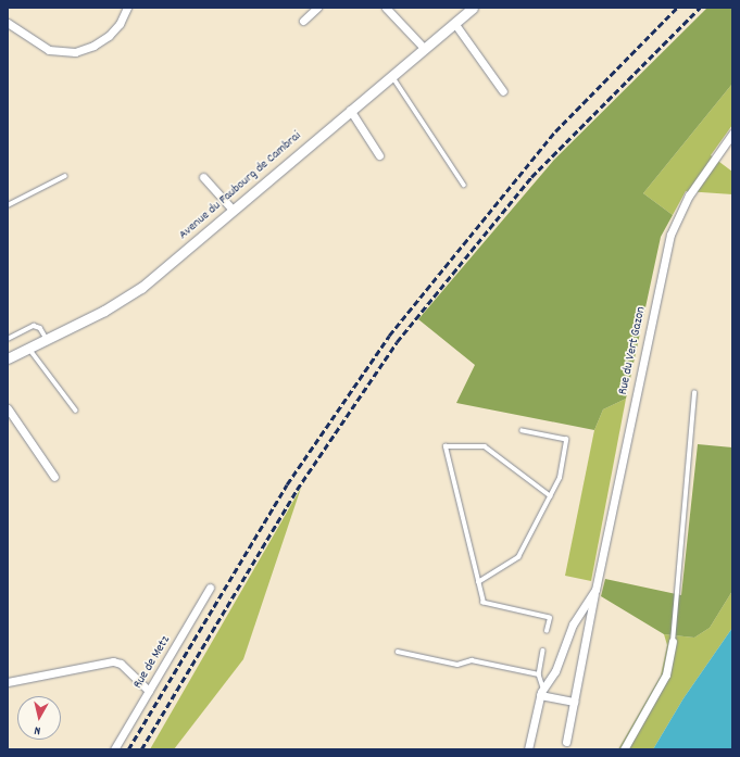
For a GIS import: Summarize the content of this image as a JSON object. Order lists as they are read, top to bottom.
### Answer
{
  "streets": {
    "street": ["Avenue du Faubourg de Cambrai", "Rue du Vert Gazon", "Rue de Metz"]
  },
  "north": "bottom"
}
